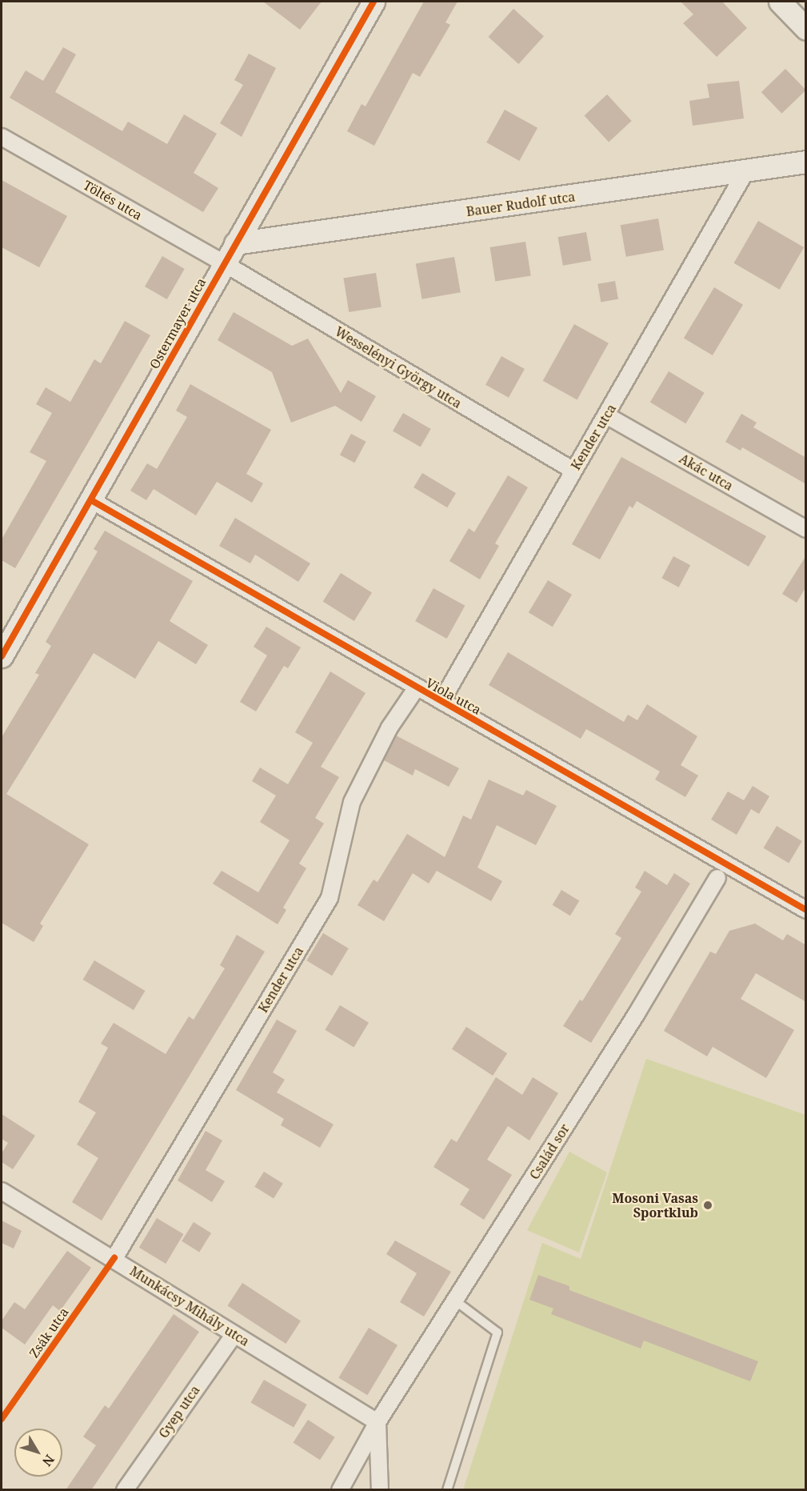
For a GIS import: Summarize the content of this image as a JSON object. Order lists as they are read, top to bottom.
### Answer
{
  "streets": {
    "street": [
      "Töltés utca",
      "Bauer Rudolf utca",
      "Ostermayer utca",
      "Wesselényi György utca",
      "Kender utca",
      "Akác utca",
      "Viola utca",
      "Család sor",
      "Munkácsy Mihály utca",
      "Gyep utca"
    ],
    "cycle path": ["Zsák utca"]
  },
  "crossings": [
    ["Töltés utca", "Ostermayer utca"],
    ["Töltés utca", "Wesselényi György utca"],
    ["Bauer Rudolf utca", "Ostermayer utca"],
    ["Bauer Rudolf utca", "Kender utca"],
    ["Ostermayer utca", "Wesselényi György utca"],
    ["Ostermayer utca", "Viola utca"],
    ["Wesselényi György utca", "Kender utca"],
    ["Kender utca", "Akác utca"],
    ["Kender utca", "Viola utca"],
    ["Kender utca", "Munkácsy Mihály utca"],
    ["Család sor", "Munkácsy Mihály utca"],
    ["Munkácsy Mihály utca", "Gyep utca"]
  ],
  "places": ["Mosoni Vasas Sportklub"],
  "north": "bottom right"
}
